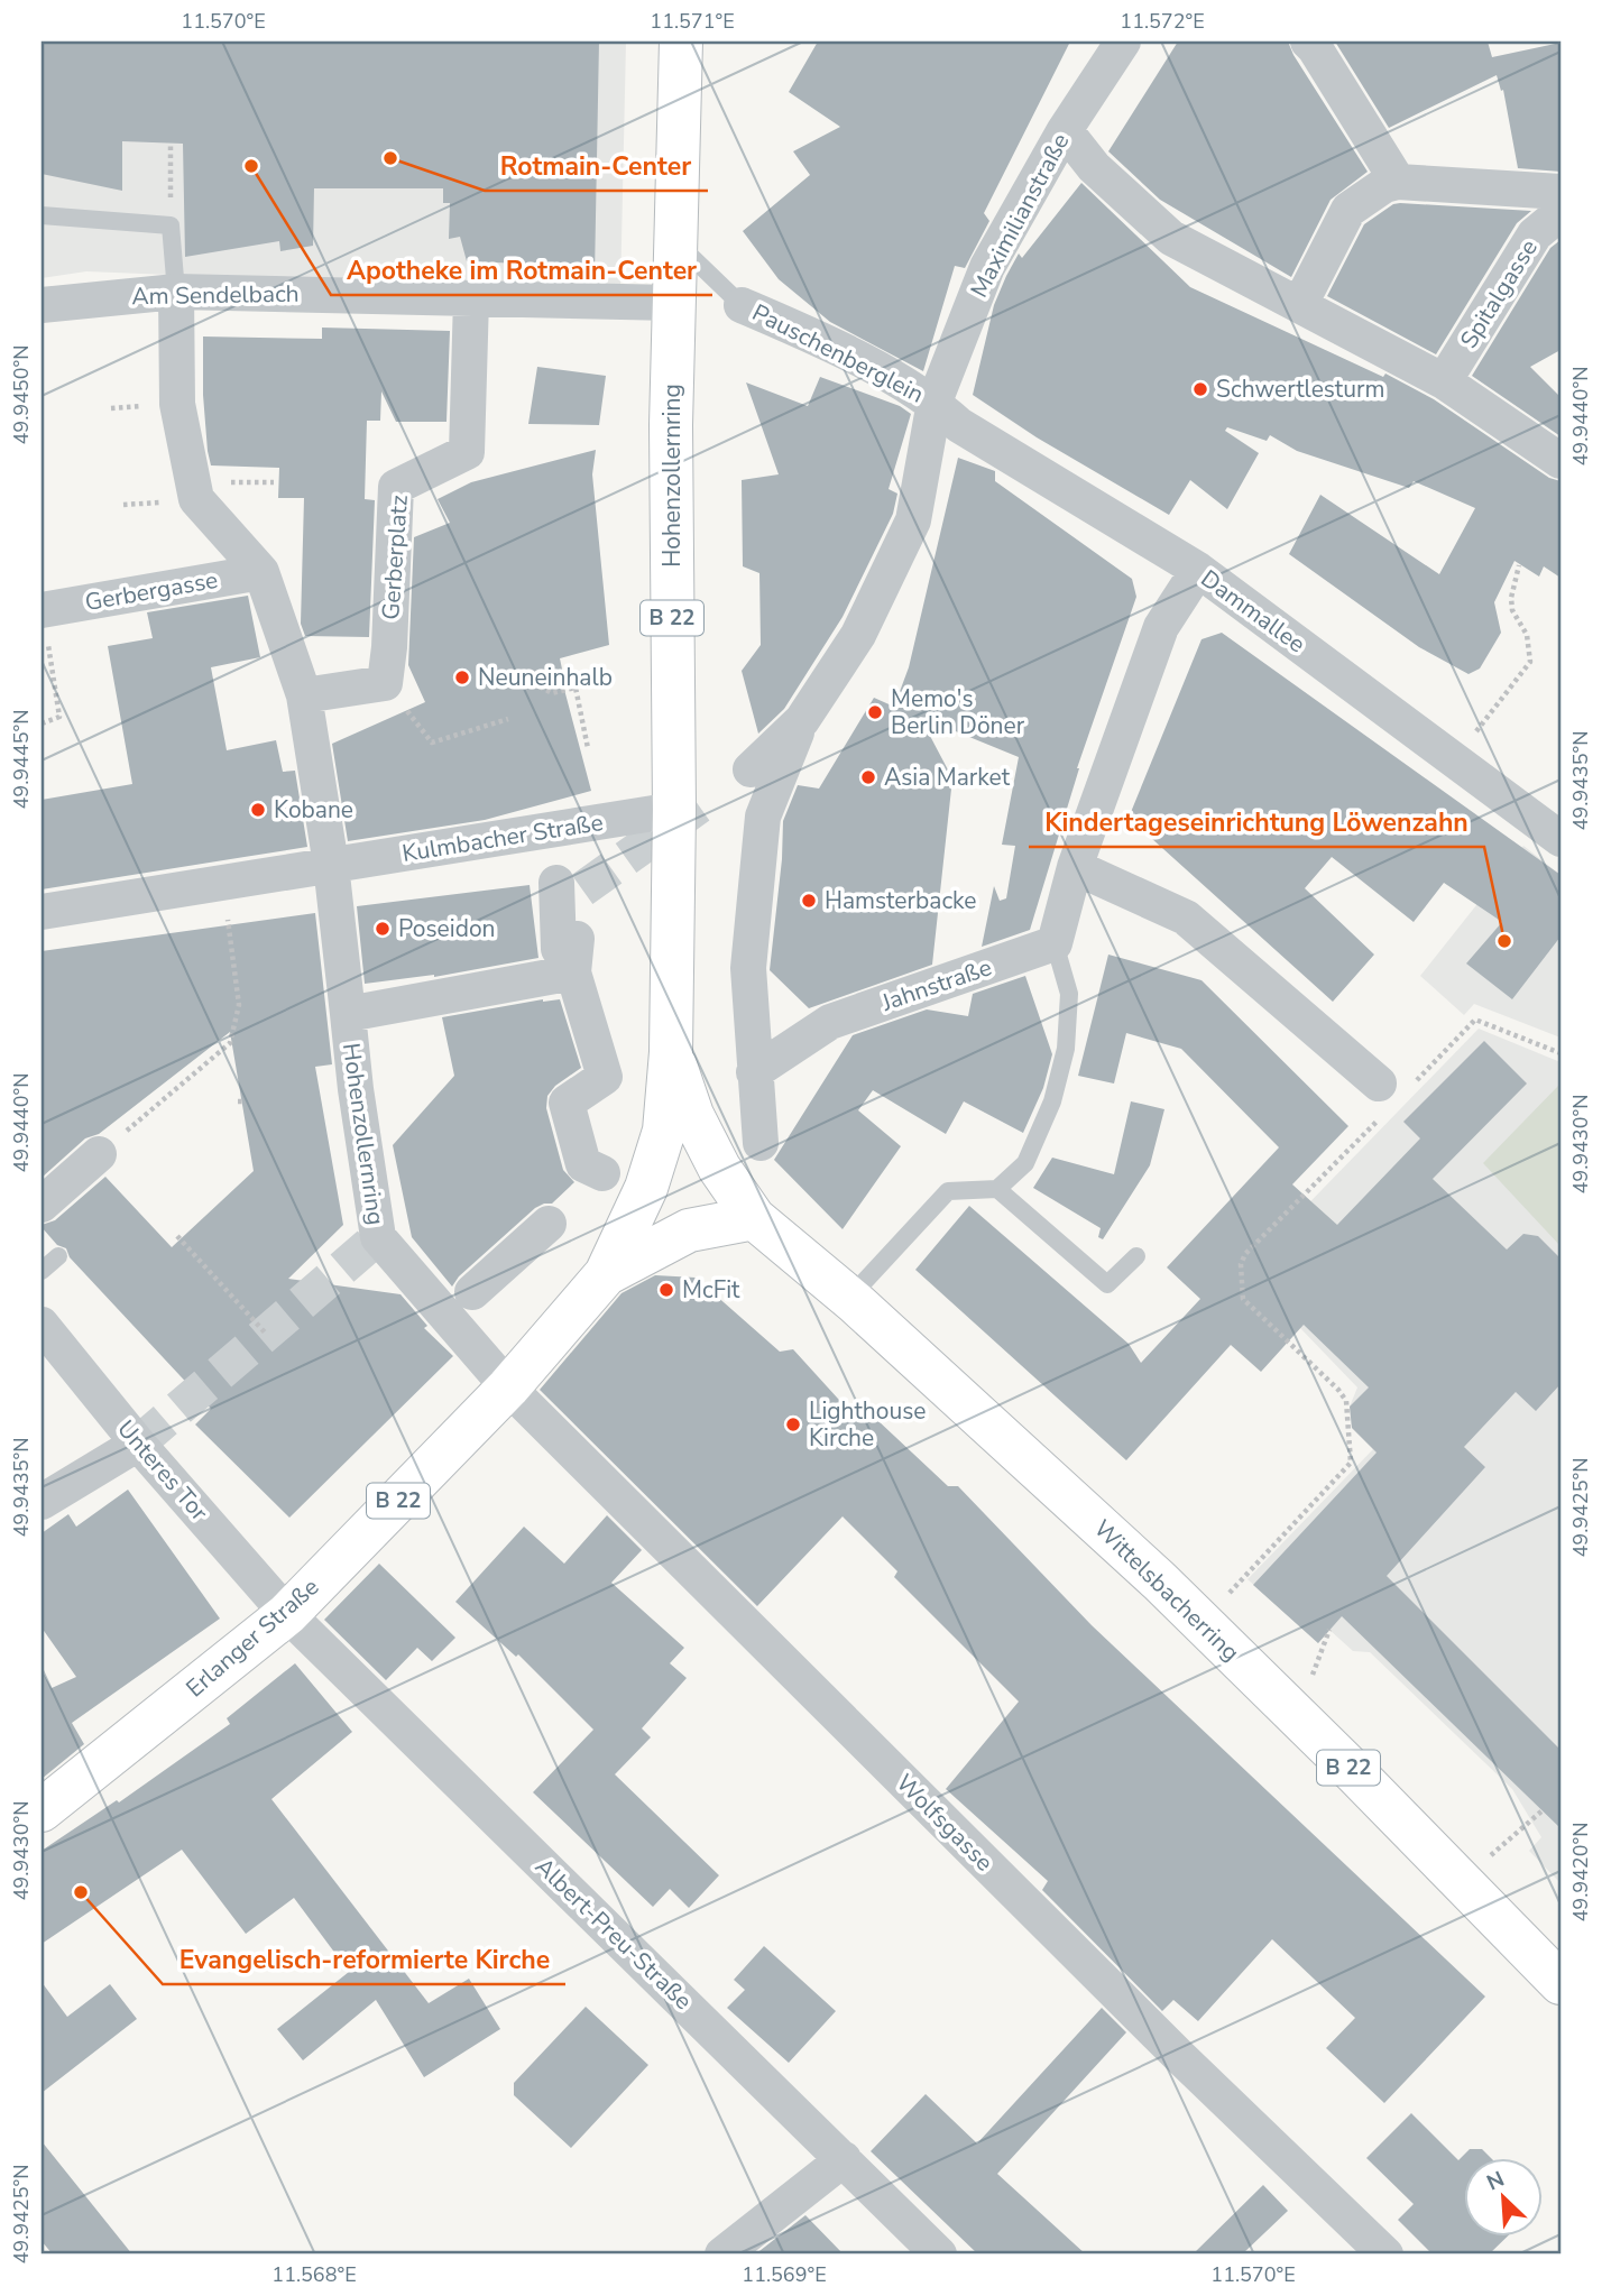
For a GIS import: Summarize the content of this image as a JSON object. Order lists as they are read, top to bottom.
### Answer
{
  "streets": {
    "main road": [
      "Hohenzollernring",
      "B 22",
      "Wittelsbacherring",
      "Erlanger Straße"
    ],
    "street": [
      "Maximilianstraße",
      "Spitalgasse",
      "Am Sendelbach",
      "Pauschenberglein",
      "Gerberplatz",
      "Gerbergasse",
      "Dammallee",
      "Kulmbacher Straße",
      "Jahnstraße",
      "Unteres Tor",
      "Wolfsgasse",
      "Albert-Preu-Straße"
    ]
  },
  "crossings": [
    ["Maximilianstraße", "Pauschenberglein"],
    ["Maximilianstraße", "Dammallee"],
    ["Am Sendelbach", "Hohenzollernring"],
    ["Am Sendelbach", "Gerberplatz"],
    ["Pauschenberglein", "Dammallee"],
    ["Hohenzollernring", "B 22"],
    ["Hohenzollernring", "Kulmbacher Straße"],
    ["Hohenzollernring", "Erlanger Straße"],
    ["Hohenzollernring", "Wolfsgasse"],
    ["B 22", "Wittelsbacherring"],
    ["B 22", "Erlanger Straße"],
    ["Unteres Tor", "Erlanger Straße"],
    ["Unteres Tor", "Albert-Preu-Straße"],
    ["Erlanger Straße", "Wolfsgasse"],
    ["Erlanger Straße", "Albert-Preu-Straße"]
  ],
  "places": [
    "Rotmain-Center",
    "Apotheke im Rotmain-Center",
    "Schwertlesturm",
    "Neuneinhalb",
    "Memo's Berlin Döner",
    "Asia Market",
    "Kobane",
    "Hamsterbacke",
    "Poseidon",
    "Kindertageseinrichtung Löwenzahn",
    "McFit",
    "Lighthouse Kirche",
    "Evangelisch-reformierte Kirche"
  ],
  "north": "top left",
  "coordinates": [
    "11.570°E",
    "11.571°E",
    "11.572°E",
    "49.9450°N",
    "49.9440°N",
    "49.9445°N",
    "49.9435°N",
    "49.9430°N",
    "49.9425°N",
    "49.9420°N",
    "11.568°E",
    "11.569°E"
  ]
}
